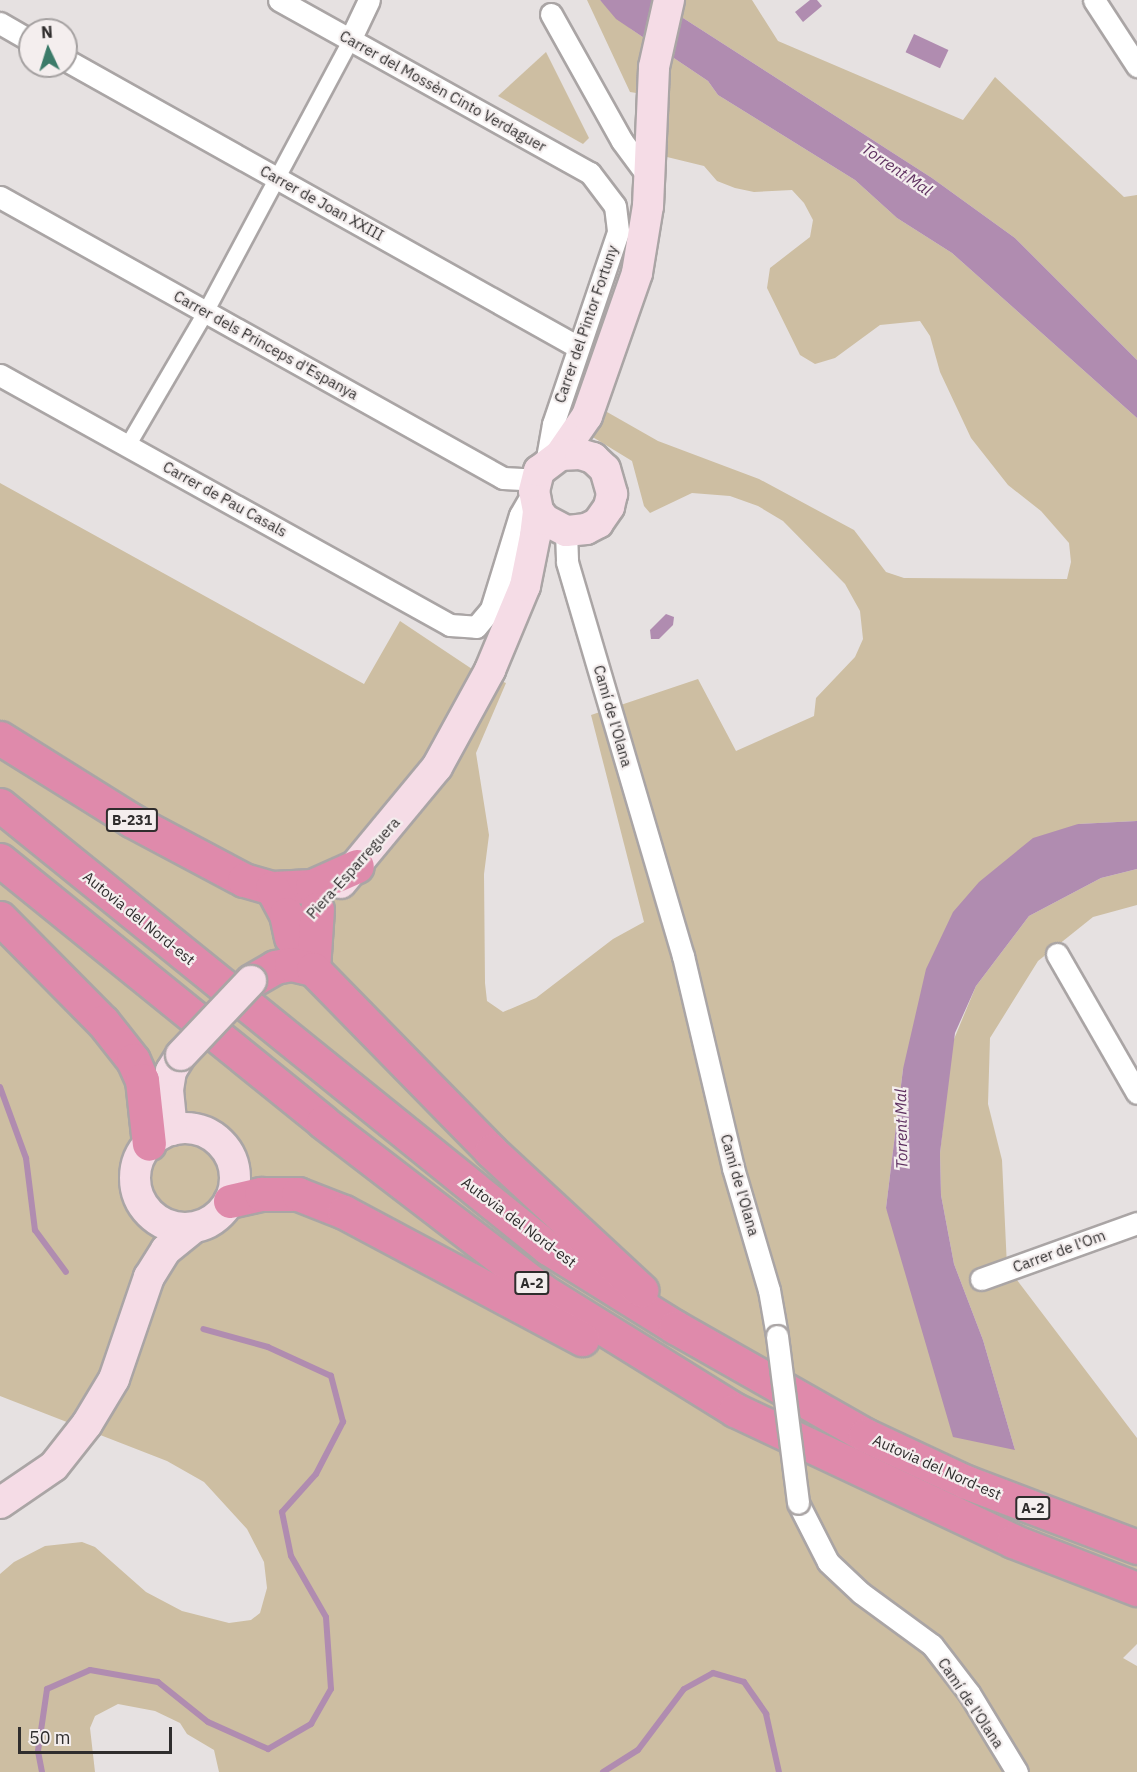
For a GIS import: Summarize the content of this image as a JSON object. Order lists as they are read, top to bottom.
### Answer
{
  "streets": {
    "highway": ["B-231", "Autovia del Nord-est", "A-2"],
    "main road": ["Piera-Esparreguera"],
    "street": [
      "Carrer del Mossèn Cinto Verdaguer",
      "Carrer de Joan XXIII",
      "Carrer del Pintor Fortuny",
      "Carrer dels Princeps d'Espanya",
      "Carrer de Pau Casals",
      "Camí de l'Olana",
      "Carrer de l'Om"
    ]
  },
  "crossings": [
    ["Carrer del Mossèn Cinto Verdaguer", "Carrer del Pintor Fortuny"],
    ["Carrer de Joan XXIII", "Carrer del Pintor Fortuny"],
    ["Carrer del Pintor Fortuny", "Carrer dels Princeps d'Espanya"],
    ["Carrer del Pintor Fortuny", "Carrer de Pau Casals"],
    ["Carrer del Pintor Fortuny", "Camí de l'Olana"],
    ["Carrer del Pintor Fortuny", "B-231"],
    ["Carrer del Pintor Fortuny", "Piera-Esparreguera"],
    ["Carrer dels Princeps d'Espanya", "Camí de l'Olana"],
    ["Carrer dels Princeps d'Espanya", "B-231"],
    ["Carrer dels Princeps d'Espanya", "Piera-Esparreguera"],
    ["Camí de l'Olana", "B-231"],
    ["Camí de l'Olana", "Piera-Esparreguera"],
    ["B-231", "Piera-Esparreguera"]
  ],
  "water": ["Torrent Mal"],
  "scale_bar": "50 m",
  "north": "top"
}
